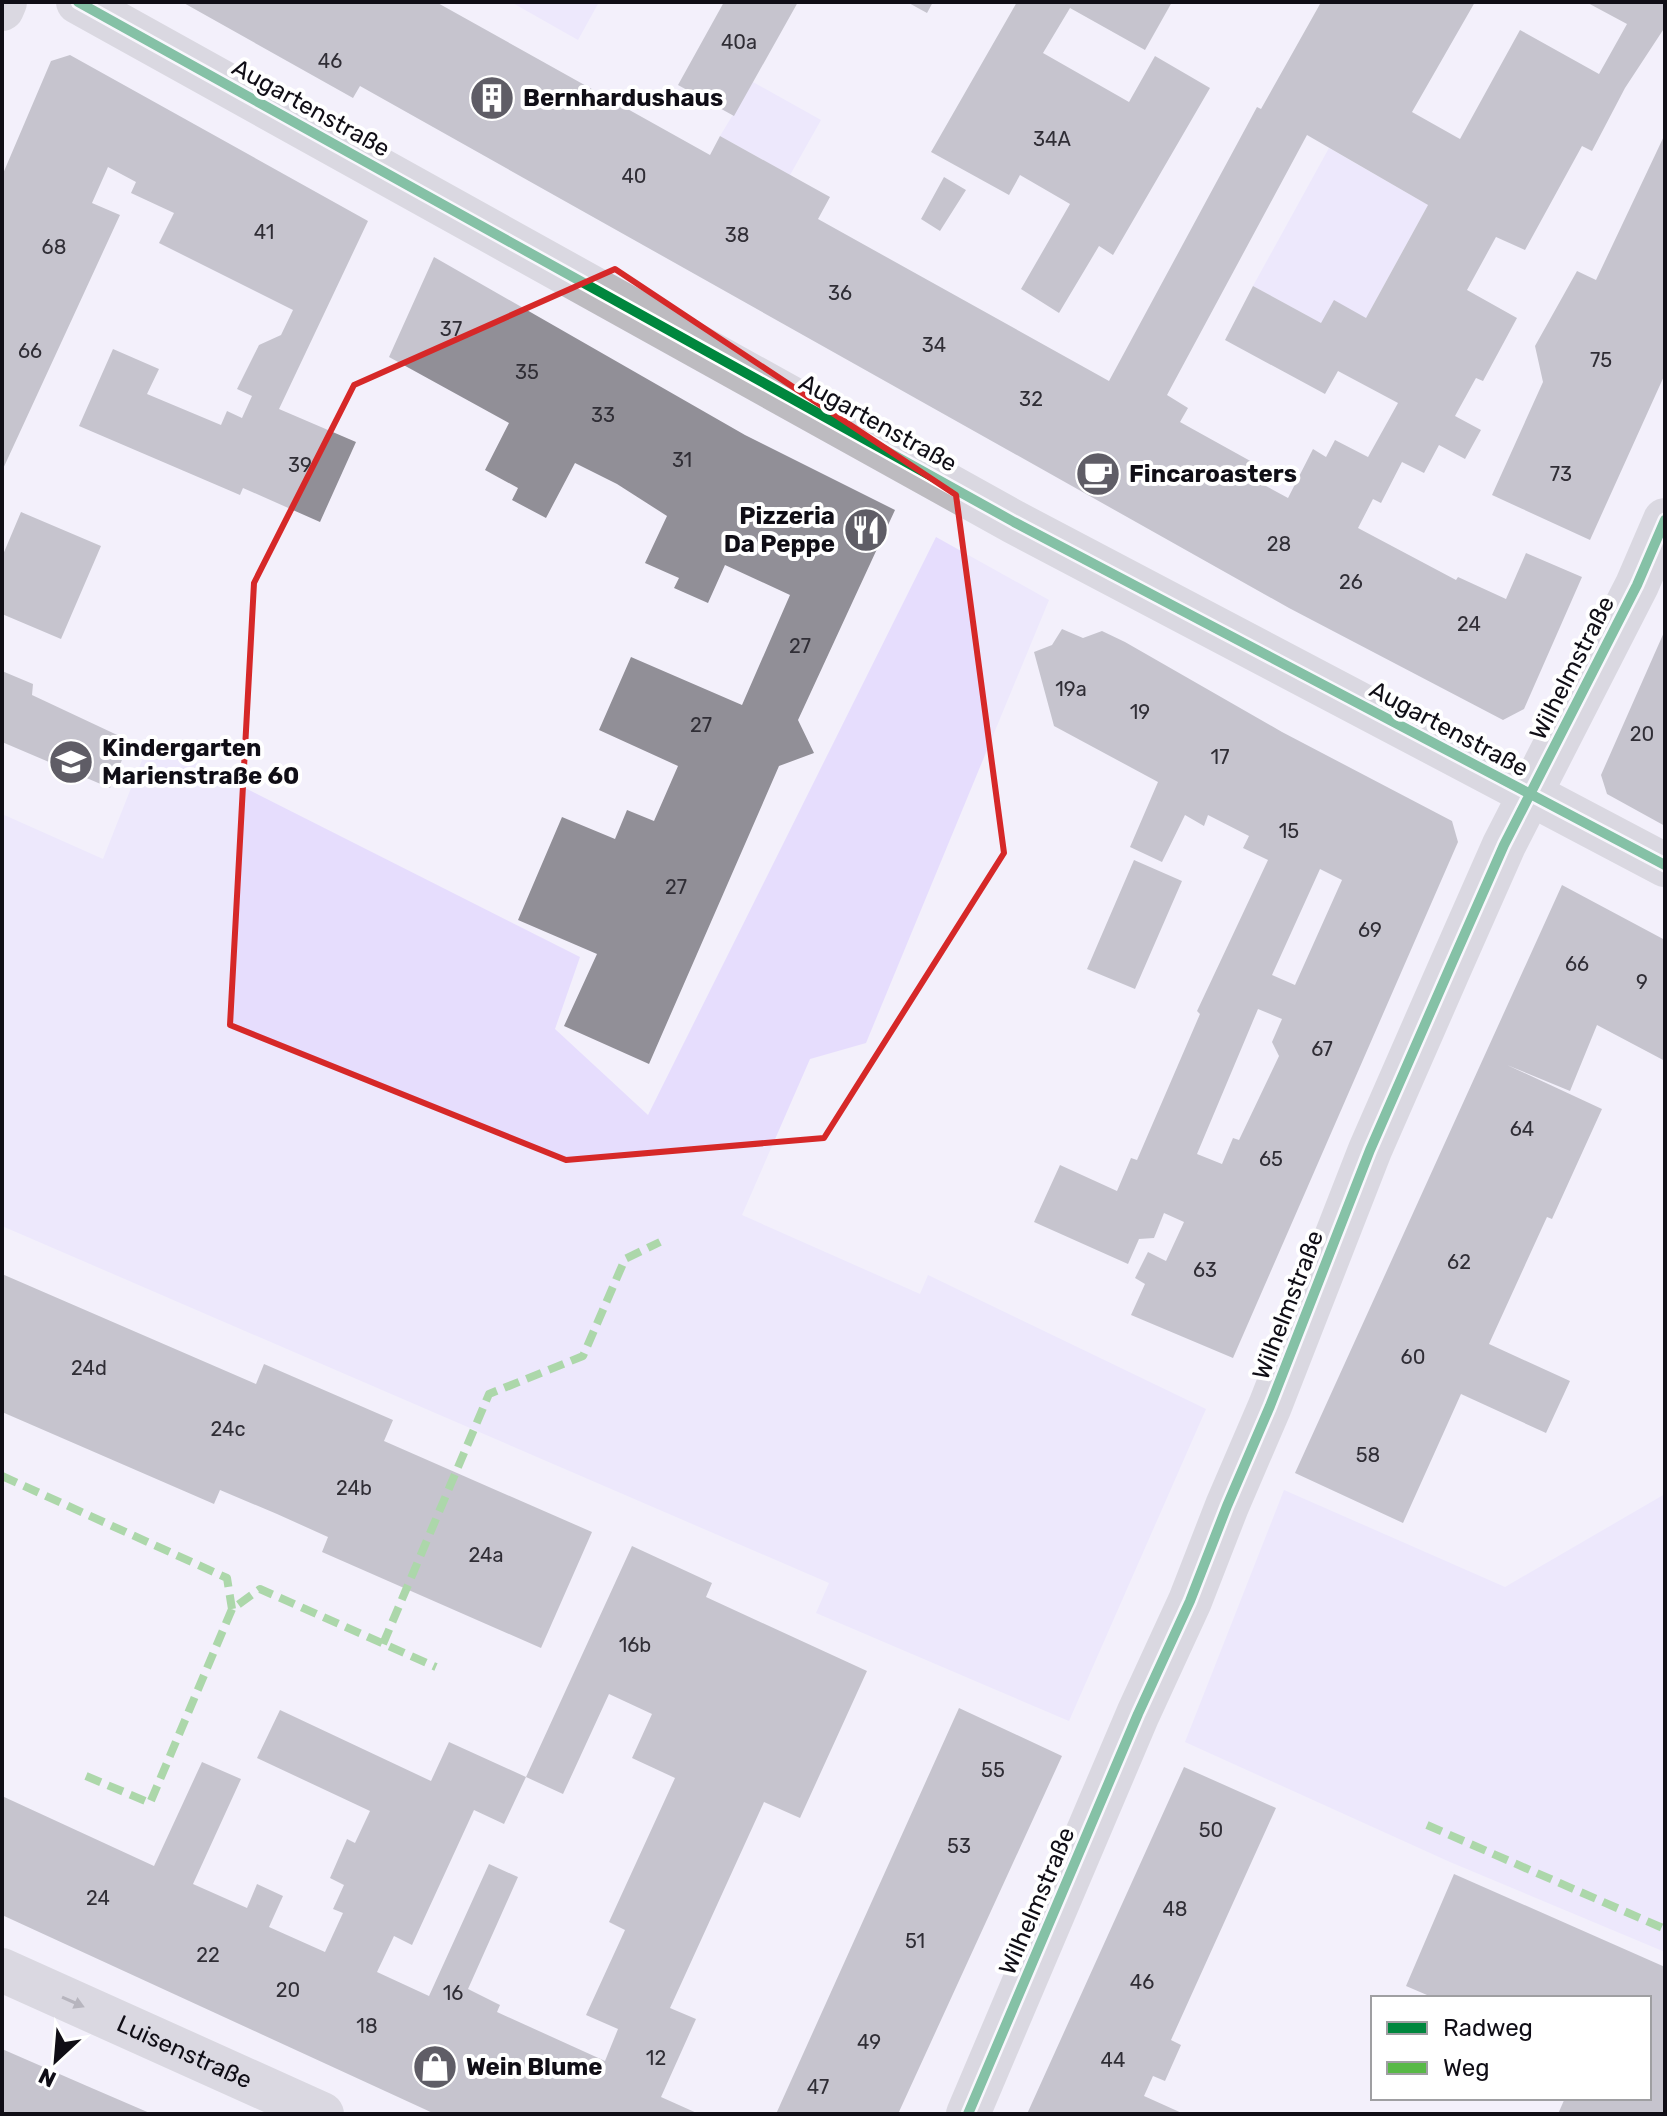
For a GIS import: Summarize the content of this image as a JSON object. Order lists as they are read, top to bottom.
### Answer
{
  "streets": {
    "street": ["Augartenstraße", "Wilhelmstraße", "Luisenstraße"]
  },
  "crossings": [
    ["Augartenstraße", "Wilhelmstraße"]
  ],
  "one_way": ["Luisenstraße"],
  "places": {
    "building": ["Bernhardushaus"],
    "cafe": ["Fincaroasters"],
    "restaurant": ["Pizzeria Da Peppe"],
    "school or university": ["Kindergarten Marienstraße 60"],
    "shop": ["Wein Blume"]
  },
  "house_numbers": [
    "40a",
    "46",
    "34A",
    "40",
    "41",
    "38",
    "68",
    "36",
    "37",
    "34",
    "66",
    "75",
    "35",
    "32",
    "33",
    "31",
    "39",
    "73",
    "28",
    "26",
    "24",
    "27",
    "19a",
    "19",
    "27",
    "20",
    "17",
    "15",
    "27",
    "69",
    "66",
    "9",
    "67",
    "64",
    "65",
    "62",
    "63",
    "60",
    "24d",
    "24c",
    "58",
    "24b",
    "24a",
    "16b",
    "55",
    "50",
    "53",
    "24",
    "48",
    "51",
    "22",
    "46",
    "20",
    "16",
    "18",
    "49",
    "12",
    "44",
    "47"
  ],
  "legend": ["Radweg", "Weg"],
  "north": "bottom left"
}
